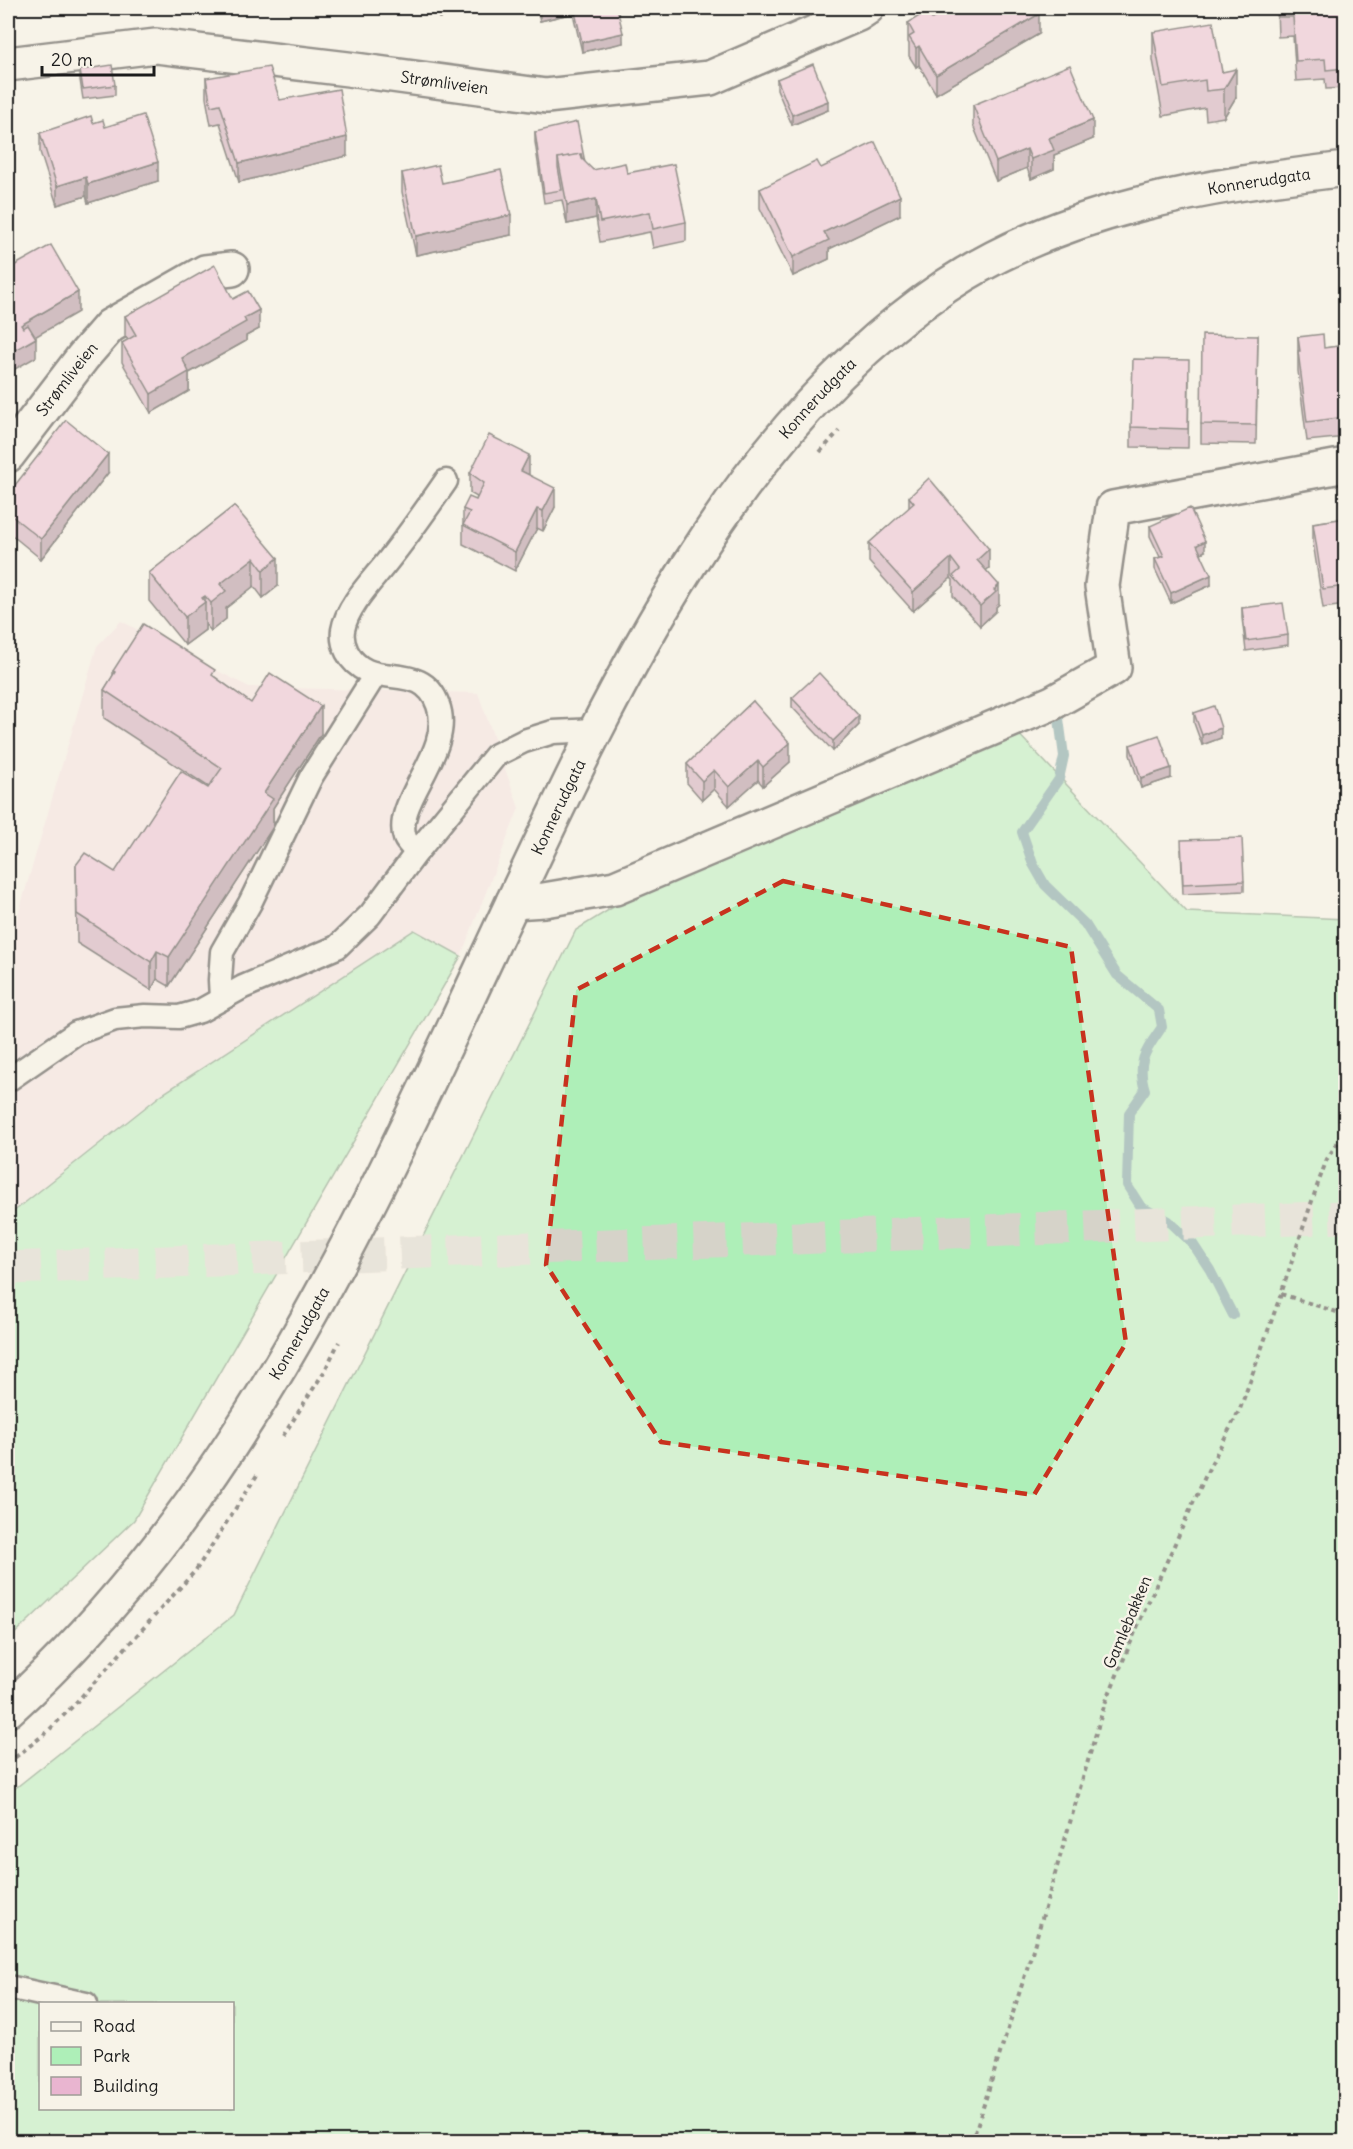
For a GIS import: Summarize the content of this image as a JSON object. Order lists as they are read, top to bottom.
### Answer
{
  "streets": {
    "street": ["Strømliveien", "Konnerudgata"],
    "path": ["Gamlebakken"]
  },
  "legend": ["Road", "Park", "Building"],
  "scale_bar": "20 m"
}
